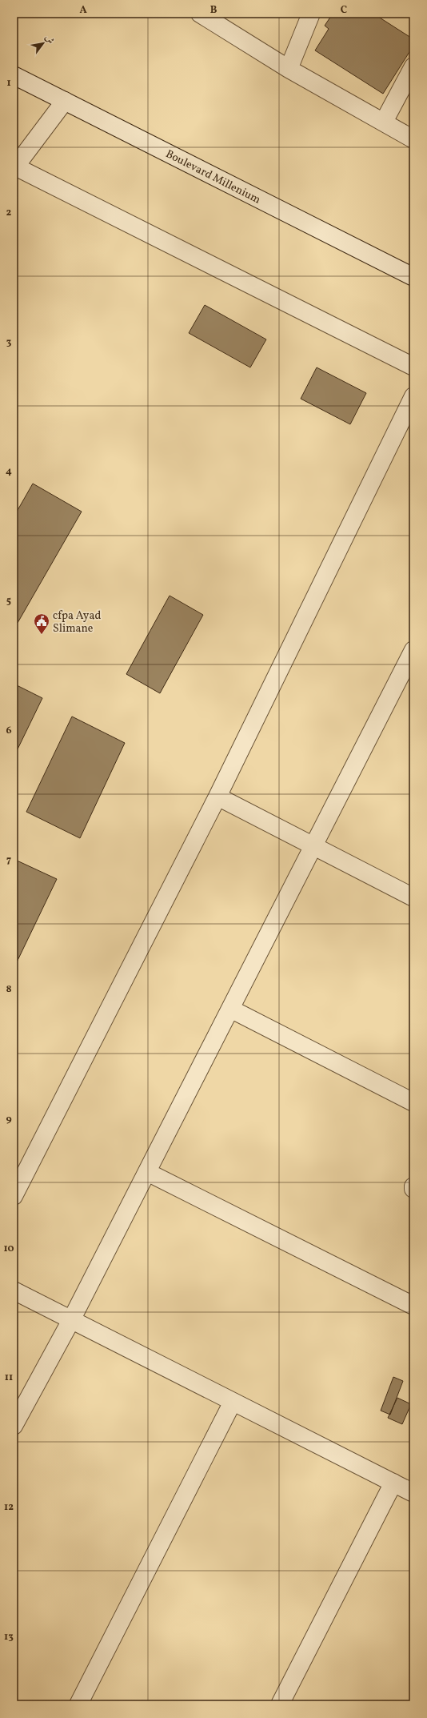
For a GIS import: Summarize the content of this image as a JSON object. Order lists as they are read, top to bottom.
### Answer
{
  "streets": {
    "street": ["Boulevard Millenium"]
  },
  "places": {
    "public building": ["cfpa Ayad Slimane"]
  },
  "north": "top right",
  "grid": {
    "columns": ["A", "B", "C"],
    "rows": [
      "1",
      "2",
      "3",
      "4",
      "5",
      "6",
      "7",
      "8",
      "9",
      "10",
      "11",
      "12",
      "13"
    ]
  }
}
